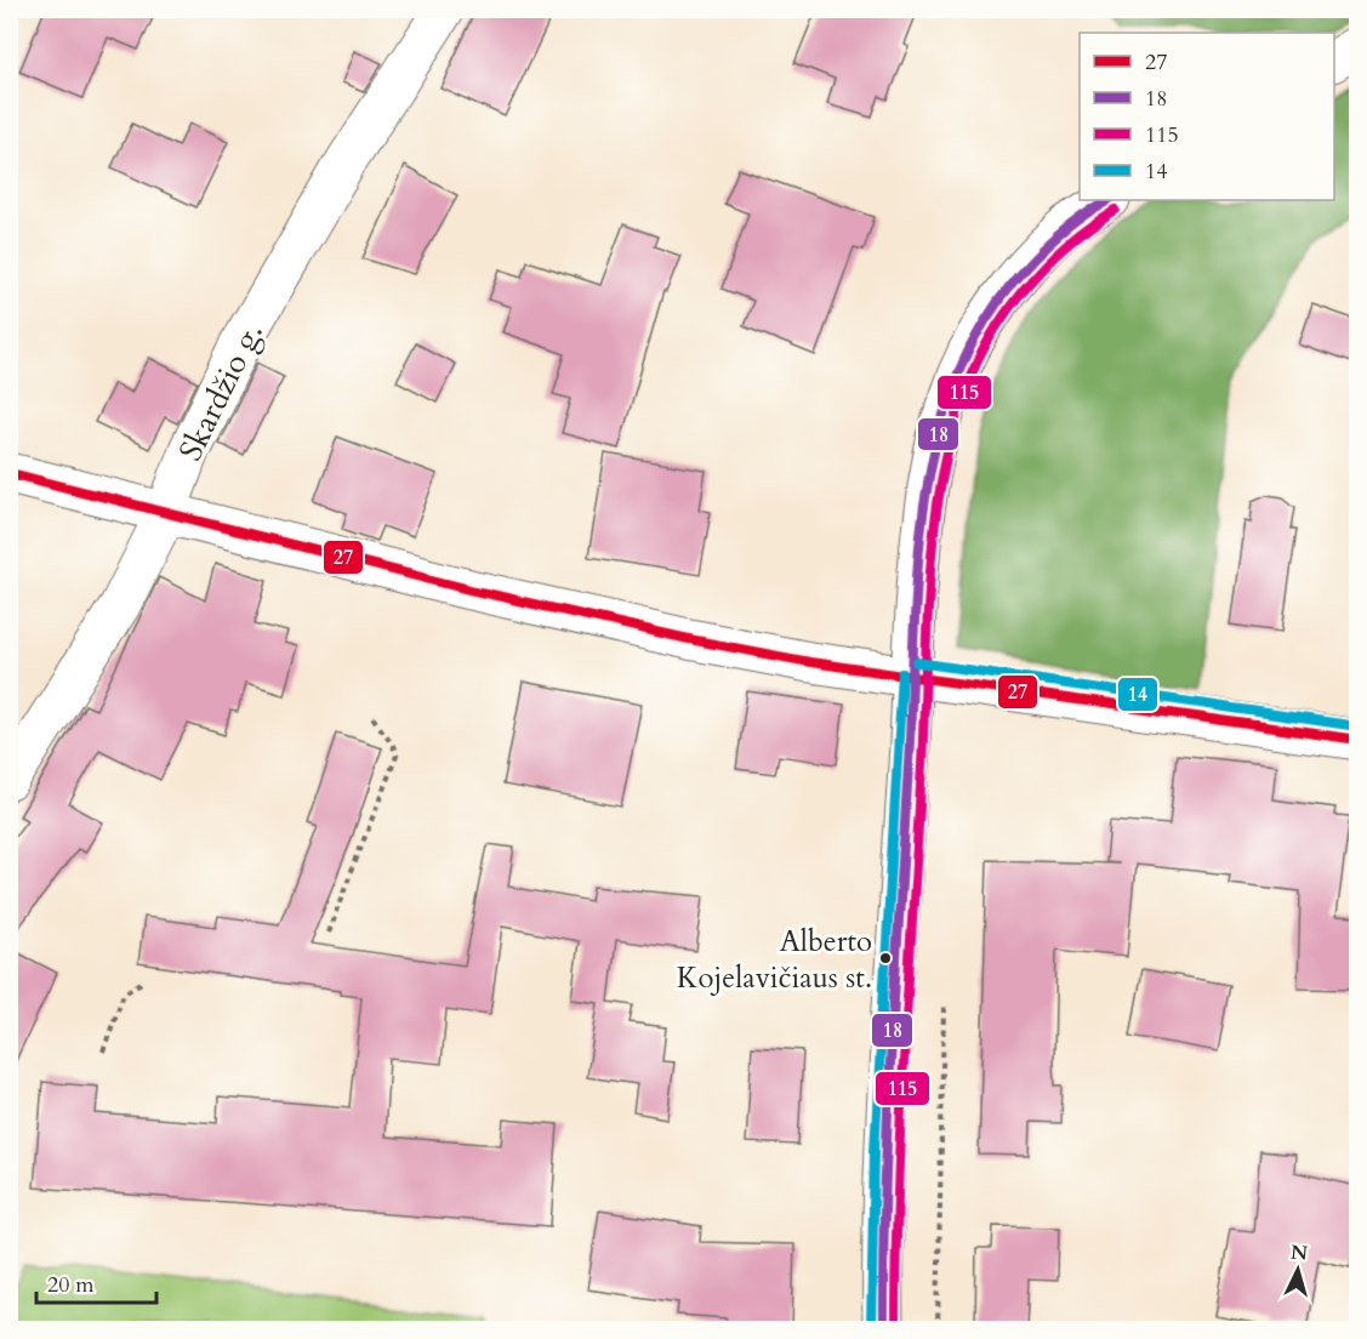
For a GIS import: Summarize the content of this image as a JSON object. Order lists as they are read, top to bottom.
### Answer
{
  "streets": {
    "street": ["Skardžio g."]
  },
  "places": ["Alberto Kojelavičiaus st."],
  "lines": [
    "transit line 18",
    "transit line 115",
    "transit line 27",
    "transit line 14"
  ],
  "legend": [
    "27",
    "18",
    "115",
    "14"
  ],
  "scale_bar": "20 m",
  "north": "top"
}
